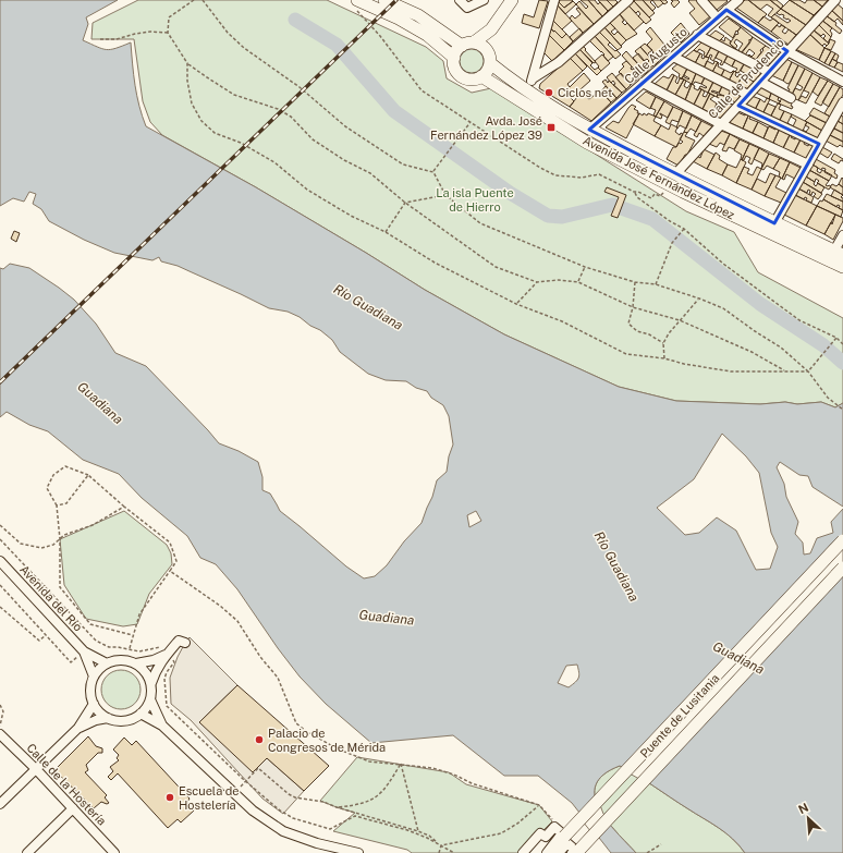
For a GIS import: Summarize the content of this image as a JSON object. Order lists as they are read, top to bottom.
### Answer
{
  "streets": {
    "main road": ["Avenida José Fernández López", "Puente de Lusitania"],
    "street": [
      "Calle Augusto",
      "Calle de Prudencio",
      "Avenida del Río",
      "Calle de la Hostería"
    ]
  },
  "crossings": [
    ["Calle Augusto", "Avenida José Fernández López"],
    ["Calle de Prudencio", "Avenida José Fernández López"]
  ],
  "water": ["Río Guadiana", "Guadiana"],
  "parks": ["La isla Puente de Hierro"],
  "places": {
    "other": ["Ciclos net", "Palacio de Congresos de Mérida", "Escuela de Hostelería"],
    "transit": ["Avda. José Fernández López 39"]
  },
  "north": "top left"
}
